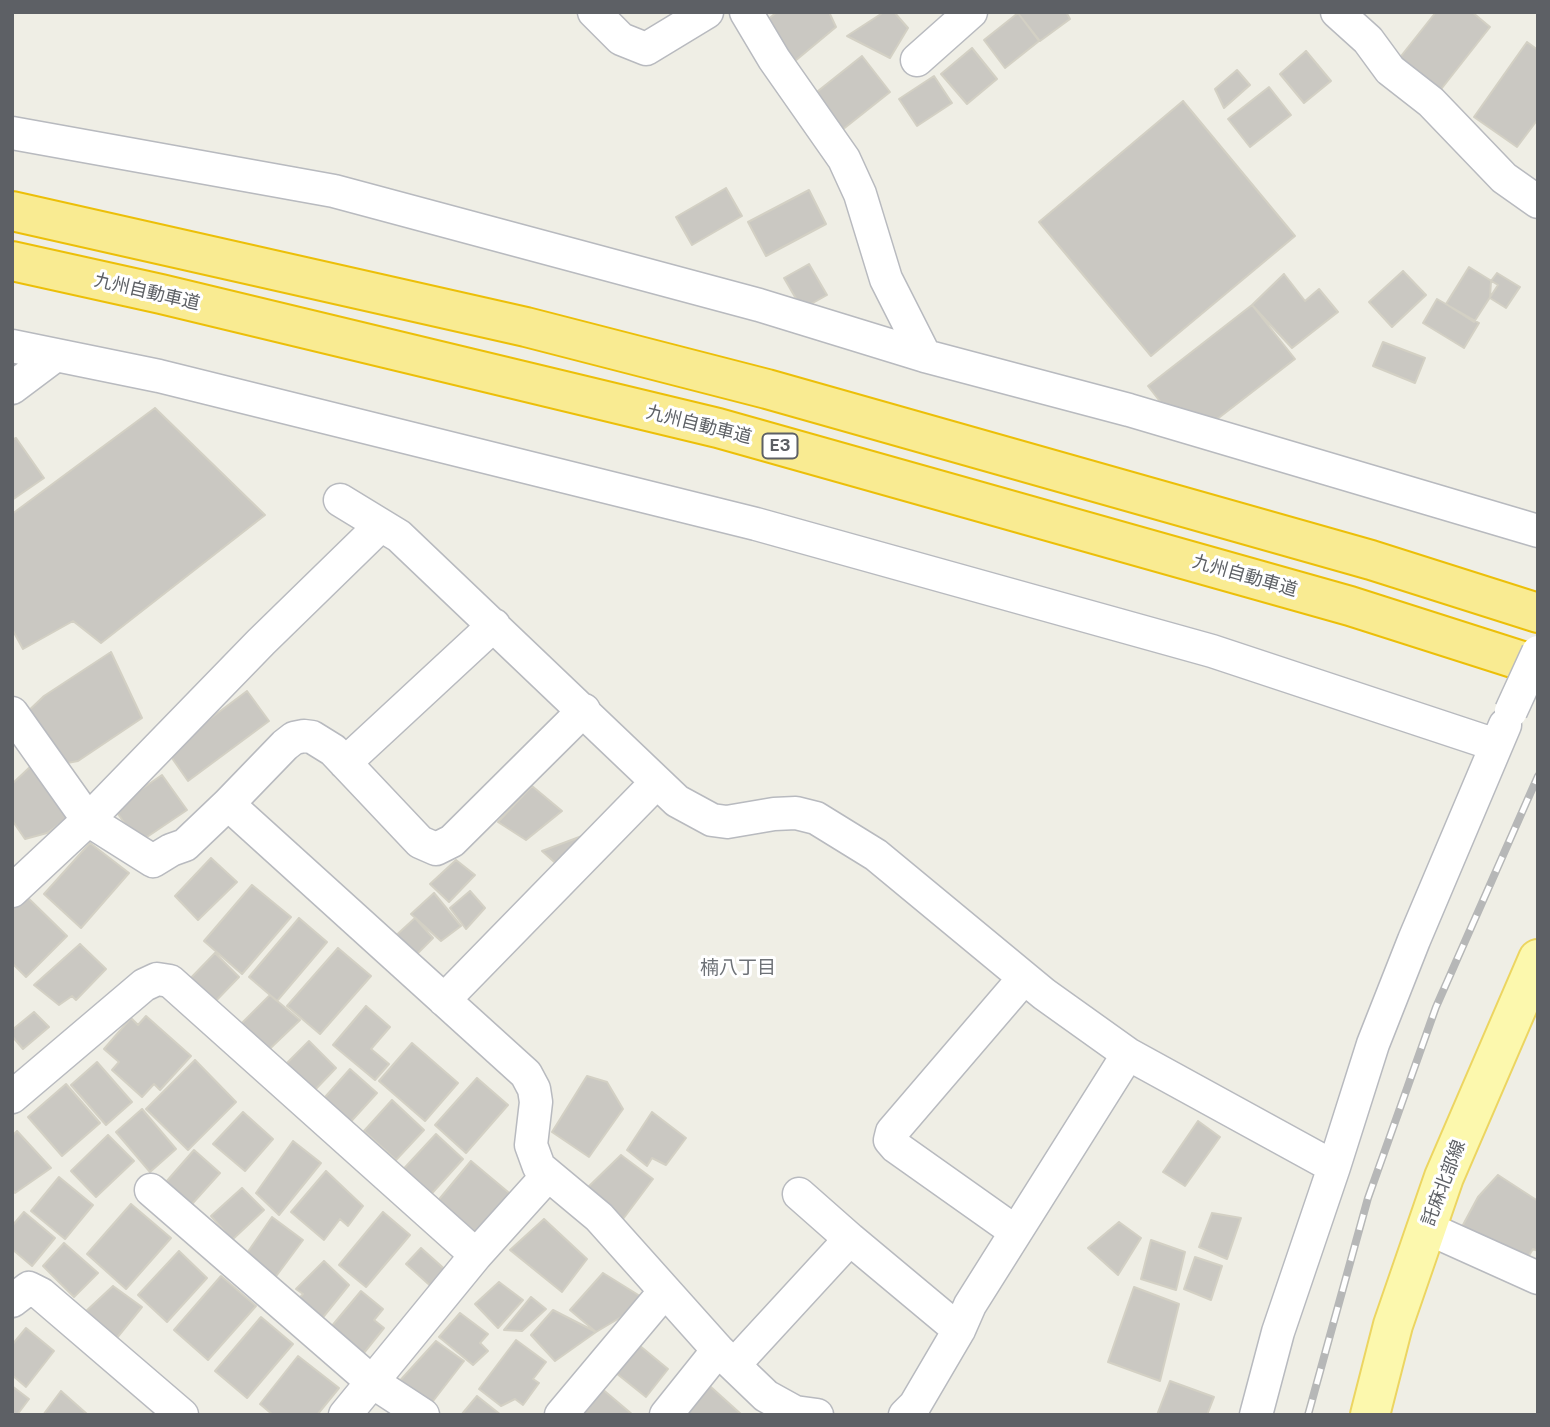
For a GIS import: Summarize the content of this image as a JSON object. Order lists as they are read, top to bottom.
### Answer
{
  "streets": {
    "highway": ["九州自動車道", "E3"],
    "main road": ["託麻北部線"]
  },
  "districts": ["楠八丁目"]
}
